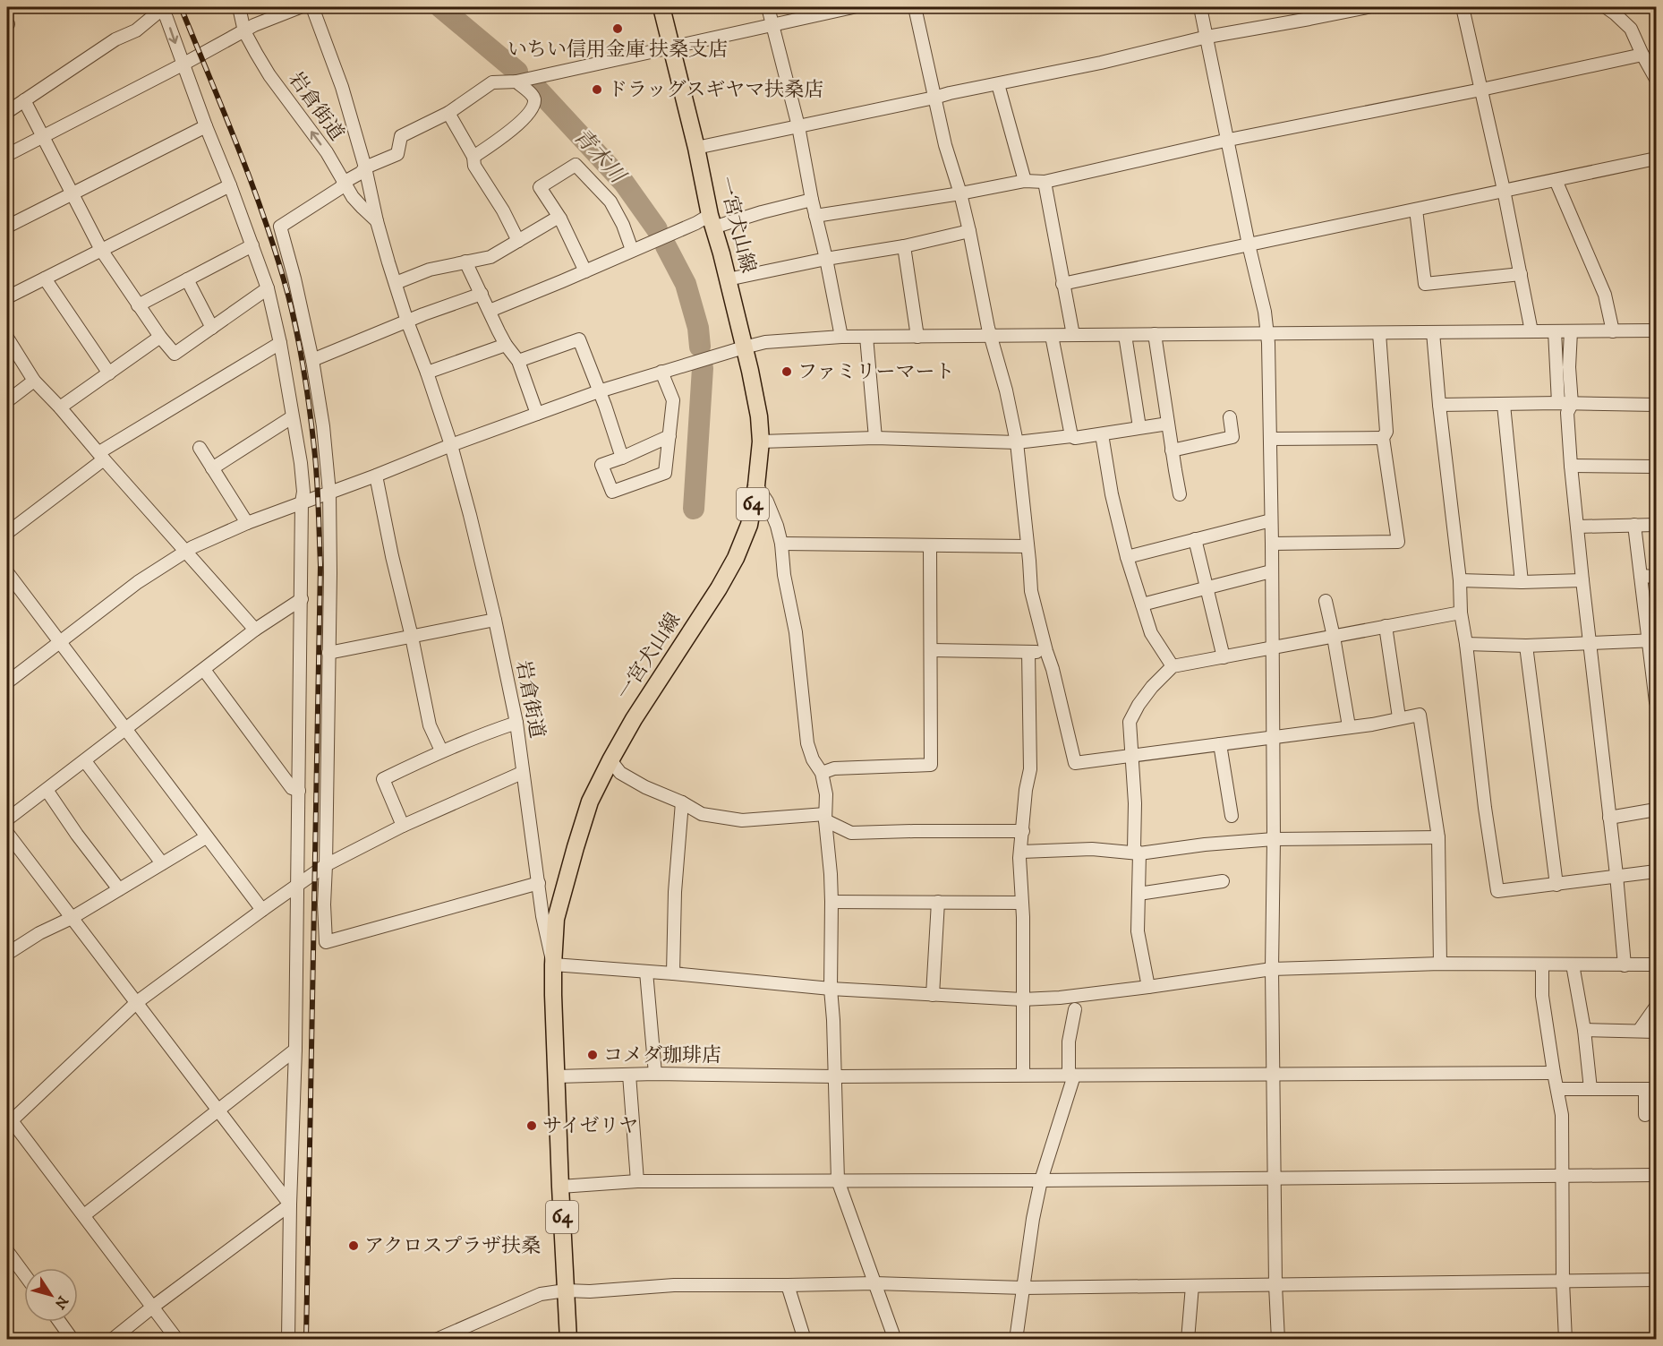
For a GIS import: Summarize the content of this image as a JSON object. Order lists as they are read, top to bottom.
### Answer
{
  "streets": {
    "main road": ["一宮犬山線", "64"],
    "street": ["岩倉街道"]
  },
  "crossings": [
    ["岩倉街道", "一宮犬山線"]
  ],
  "water": ["青木川"],
  "places": [
    "いちい信用金庫 扶桑支店",
    "ドラッグスギヤマ扶桑店",
    "ファミリーマート",
    "コメダ珈琲店",
    "サイゼリヤ",
    "アクロスプラザ扶桑"
  ],
  "north": "bottom right"
}
